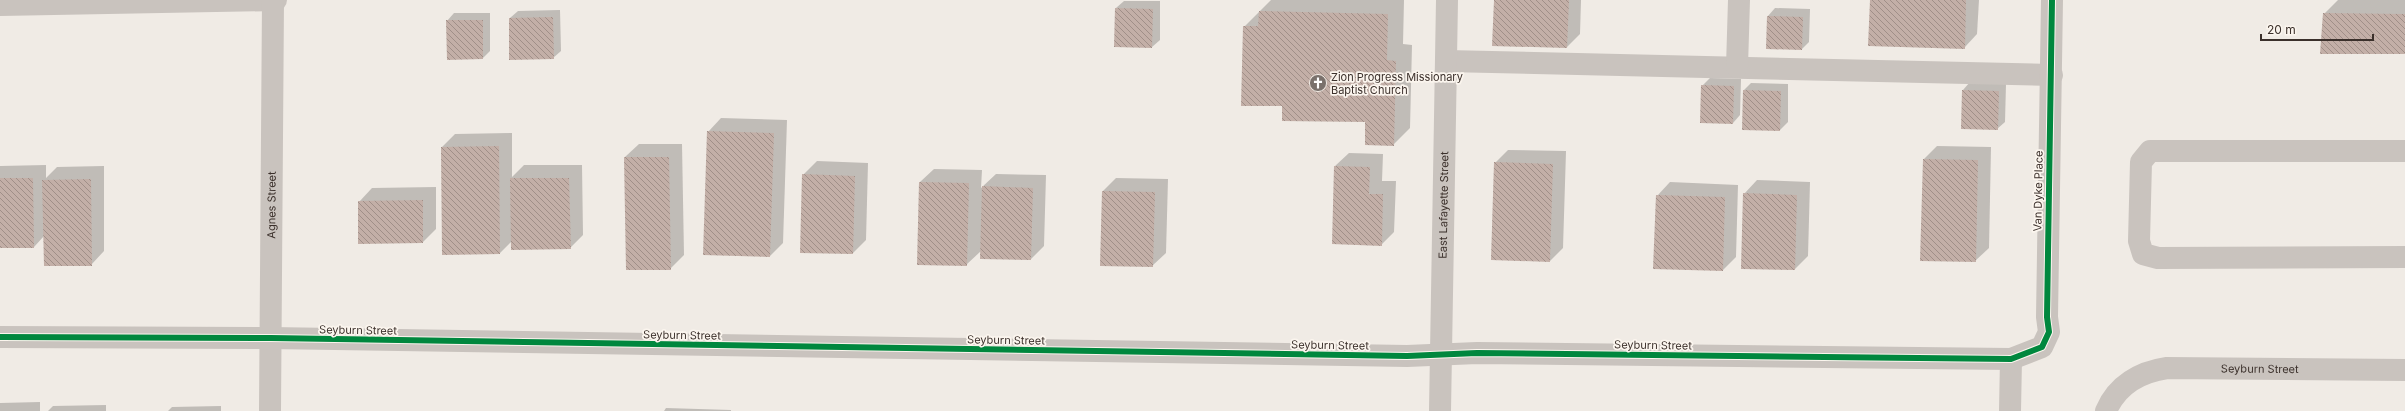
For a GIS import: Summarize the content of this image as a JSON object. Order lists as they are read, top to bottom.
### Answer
{
  "streets": {
    "street": [
      "Van Dyke Place",
      "East Lafayette Street",
      "Agnes Street",
      "Seyburn Street"
    ]
  },
  "crossings": [
    ["Van Dyke Place", "Seyburn Street"],
    ["East Lafayette Street", "Seyburn Street"],
    ["Agnes Street", "Seyburn Street"]
  ],
  "places": {
    "church": ["Zion Progress Missionary Baptist Church"]
  },
  "scale_bar": "20 m"
}
